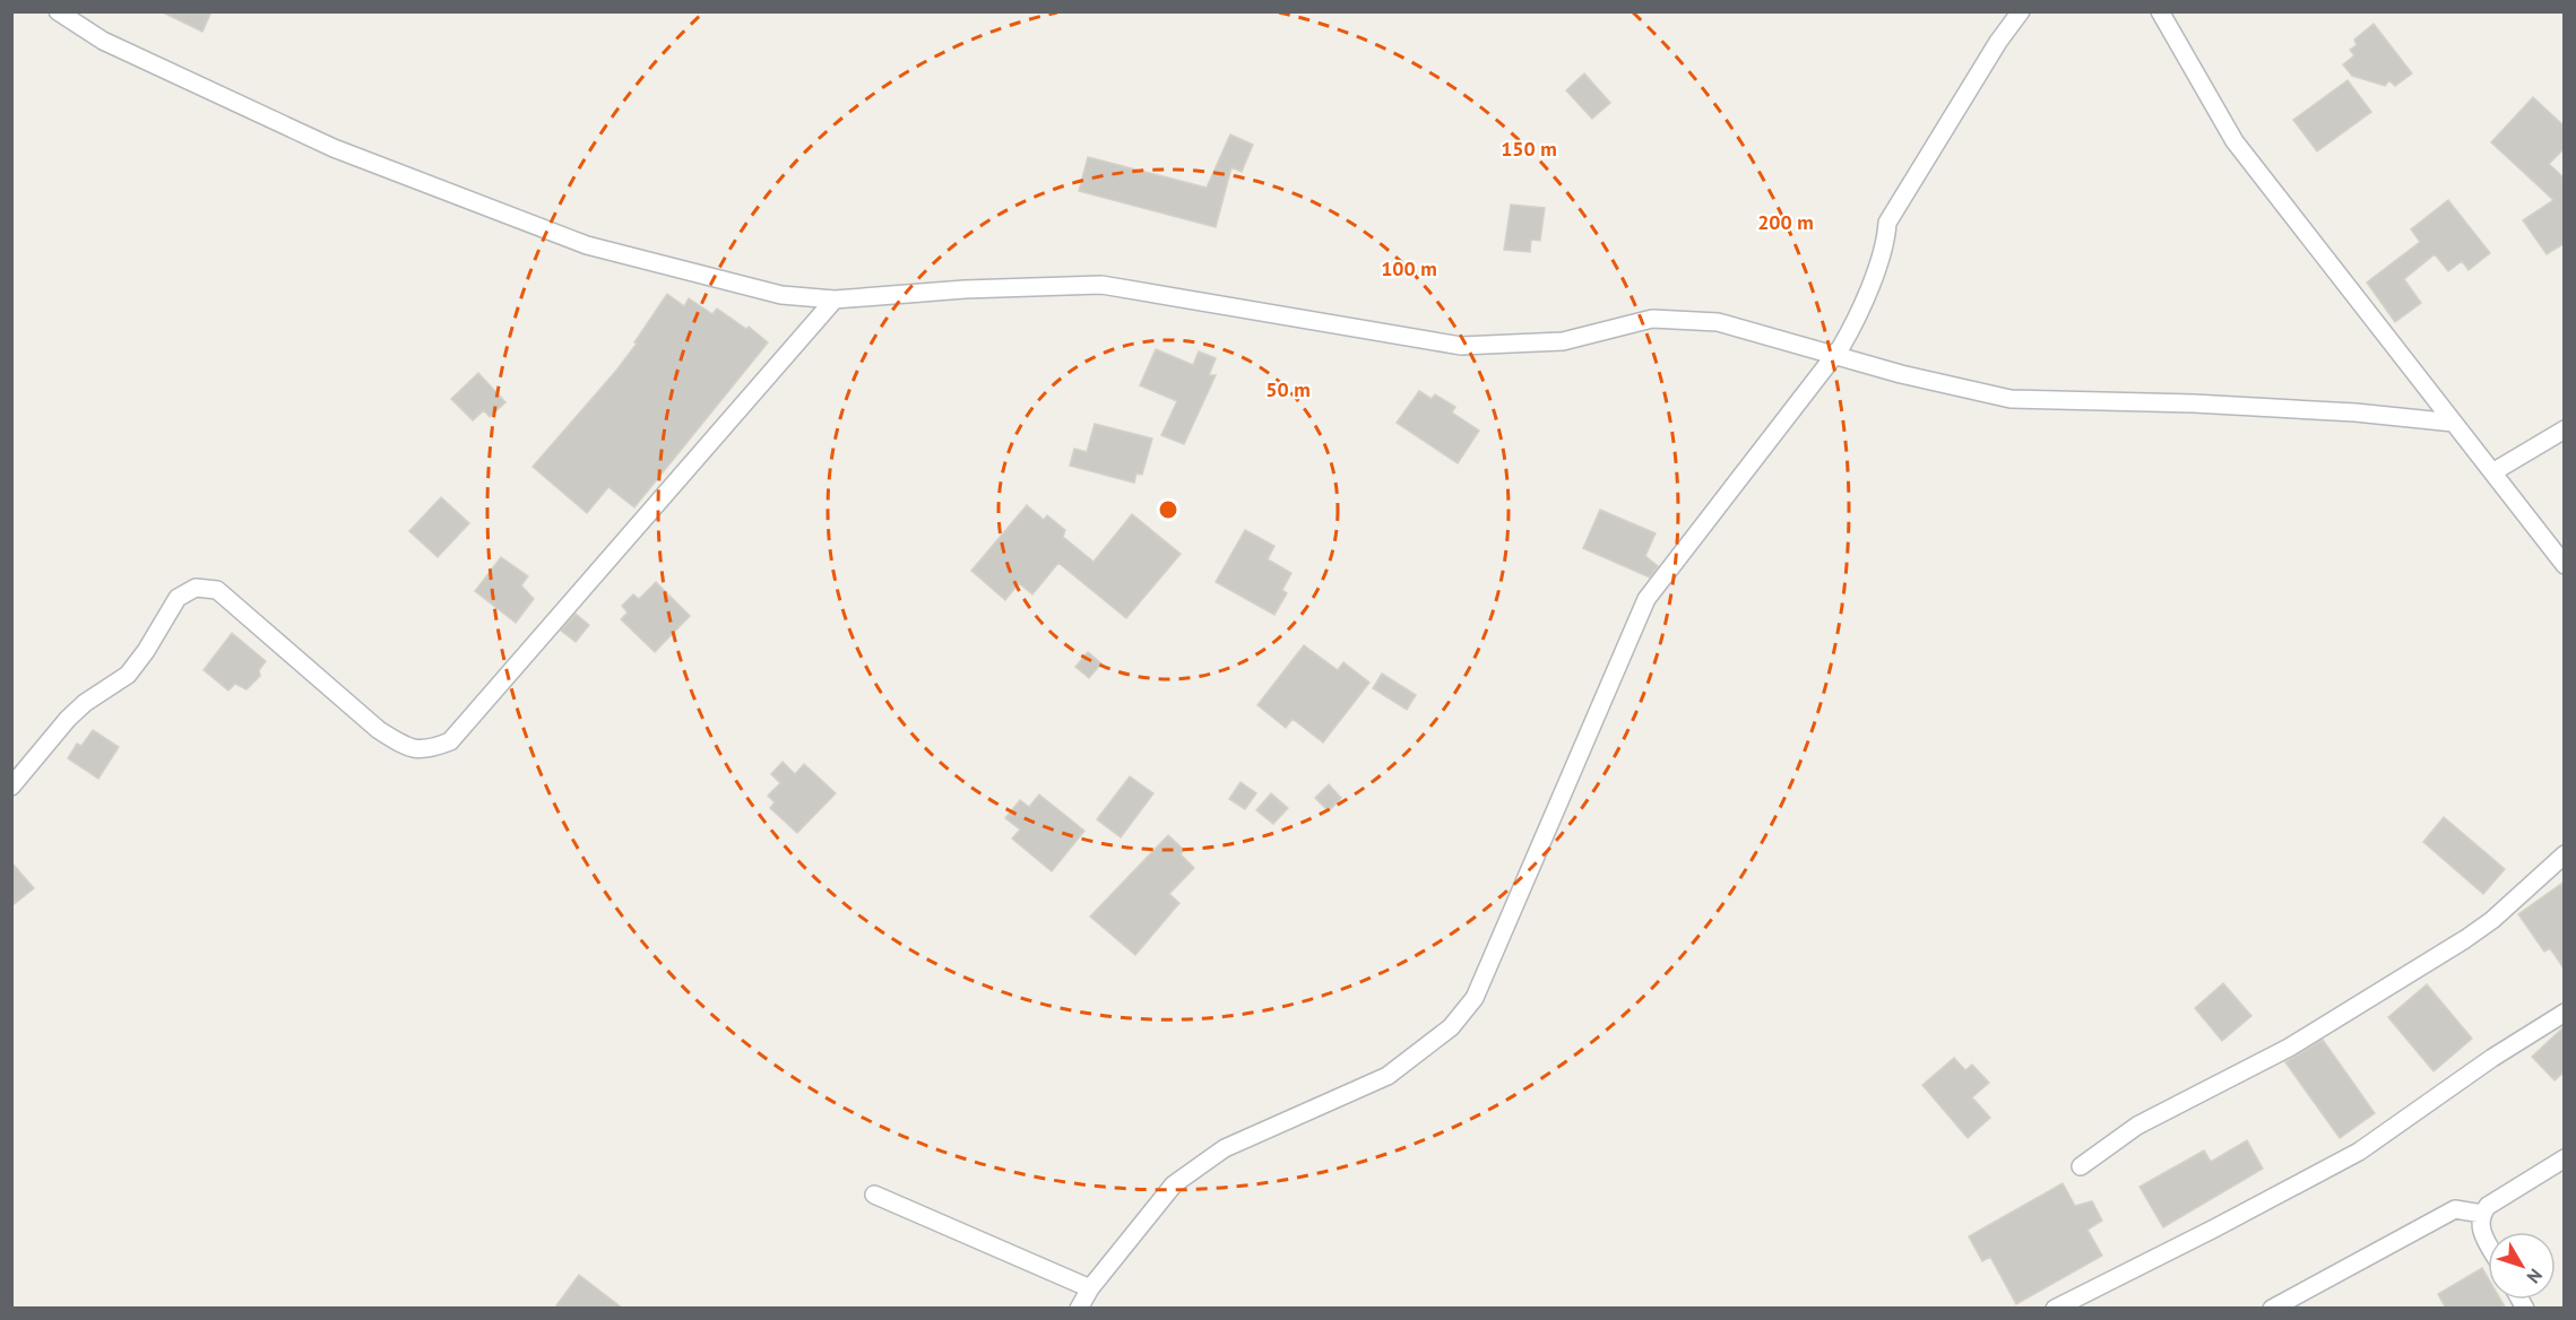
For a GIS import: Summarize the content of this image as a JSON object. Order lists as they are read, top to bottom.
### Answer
{
  "north": "bottom right",
  "rings": [
    "150 m",
    "200 m",
    "100 m",
    "50 m"
  ]
}
